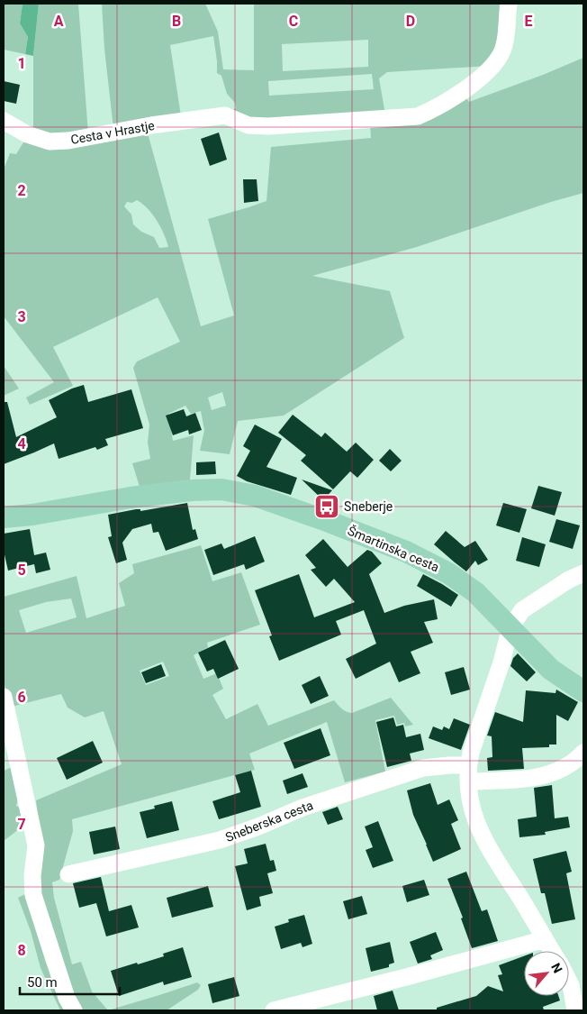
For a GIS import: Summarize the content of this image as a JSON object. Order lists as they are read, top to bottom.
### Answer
{
  "streets": {
    "main road": ["Šmartinska cesta"],
    "street": ["Cesta v Hrastje", "Sneberska cesta"]
  },
  "places": {
    "bus stop": ["Sneberje"]
  },
  "scale_bar": "50 m",
  "north": "top right",
  "grid": {
    "columns": [
      "A",
      "B",
      "C",
      "D",
      "E"
    ],
    "rows": [
      "1",
      "2",
      "3",
      "4",
      "5",
      "6",
      "7",
      "8"
    ]
  }
}
